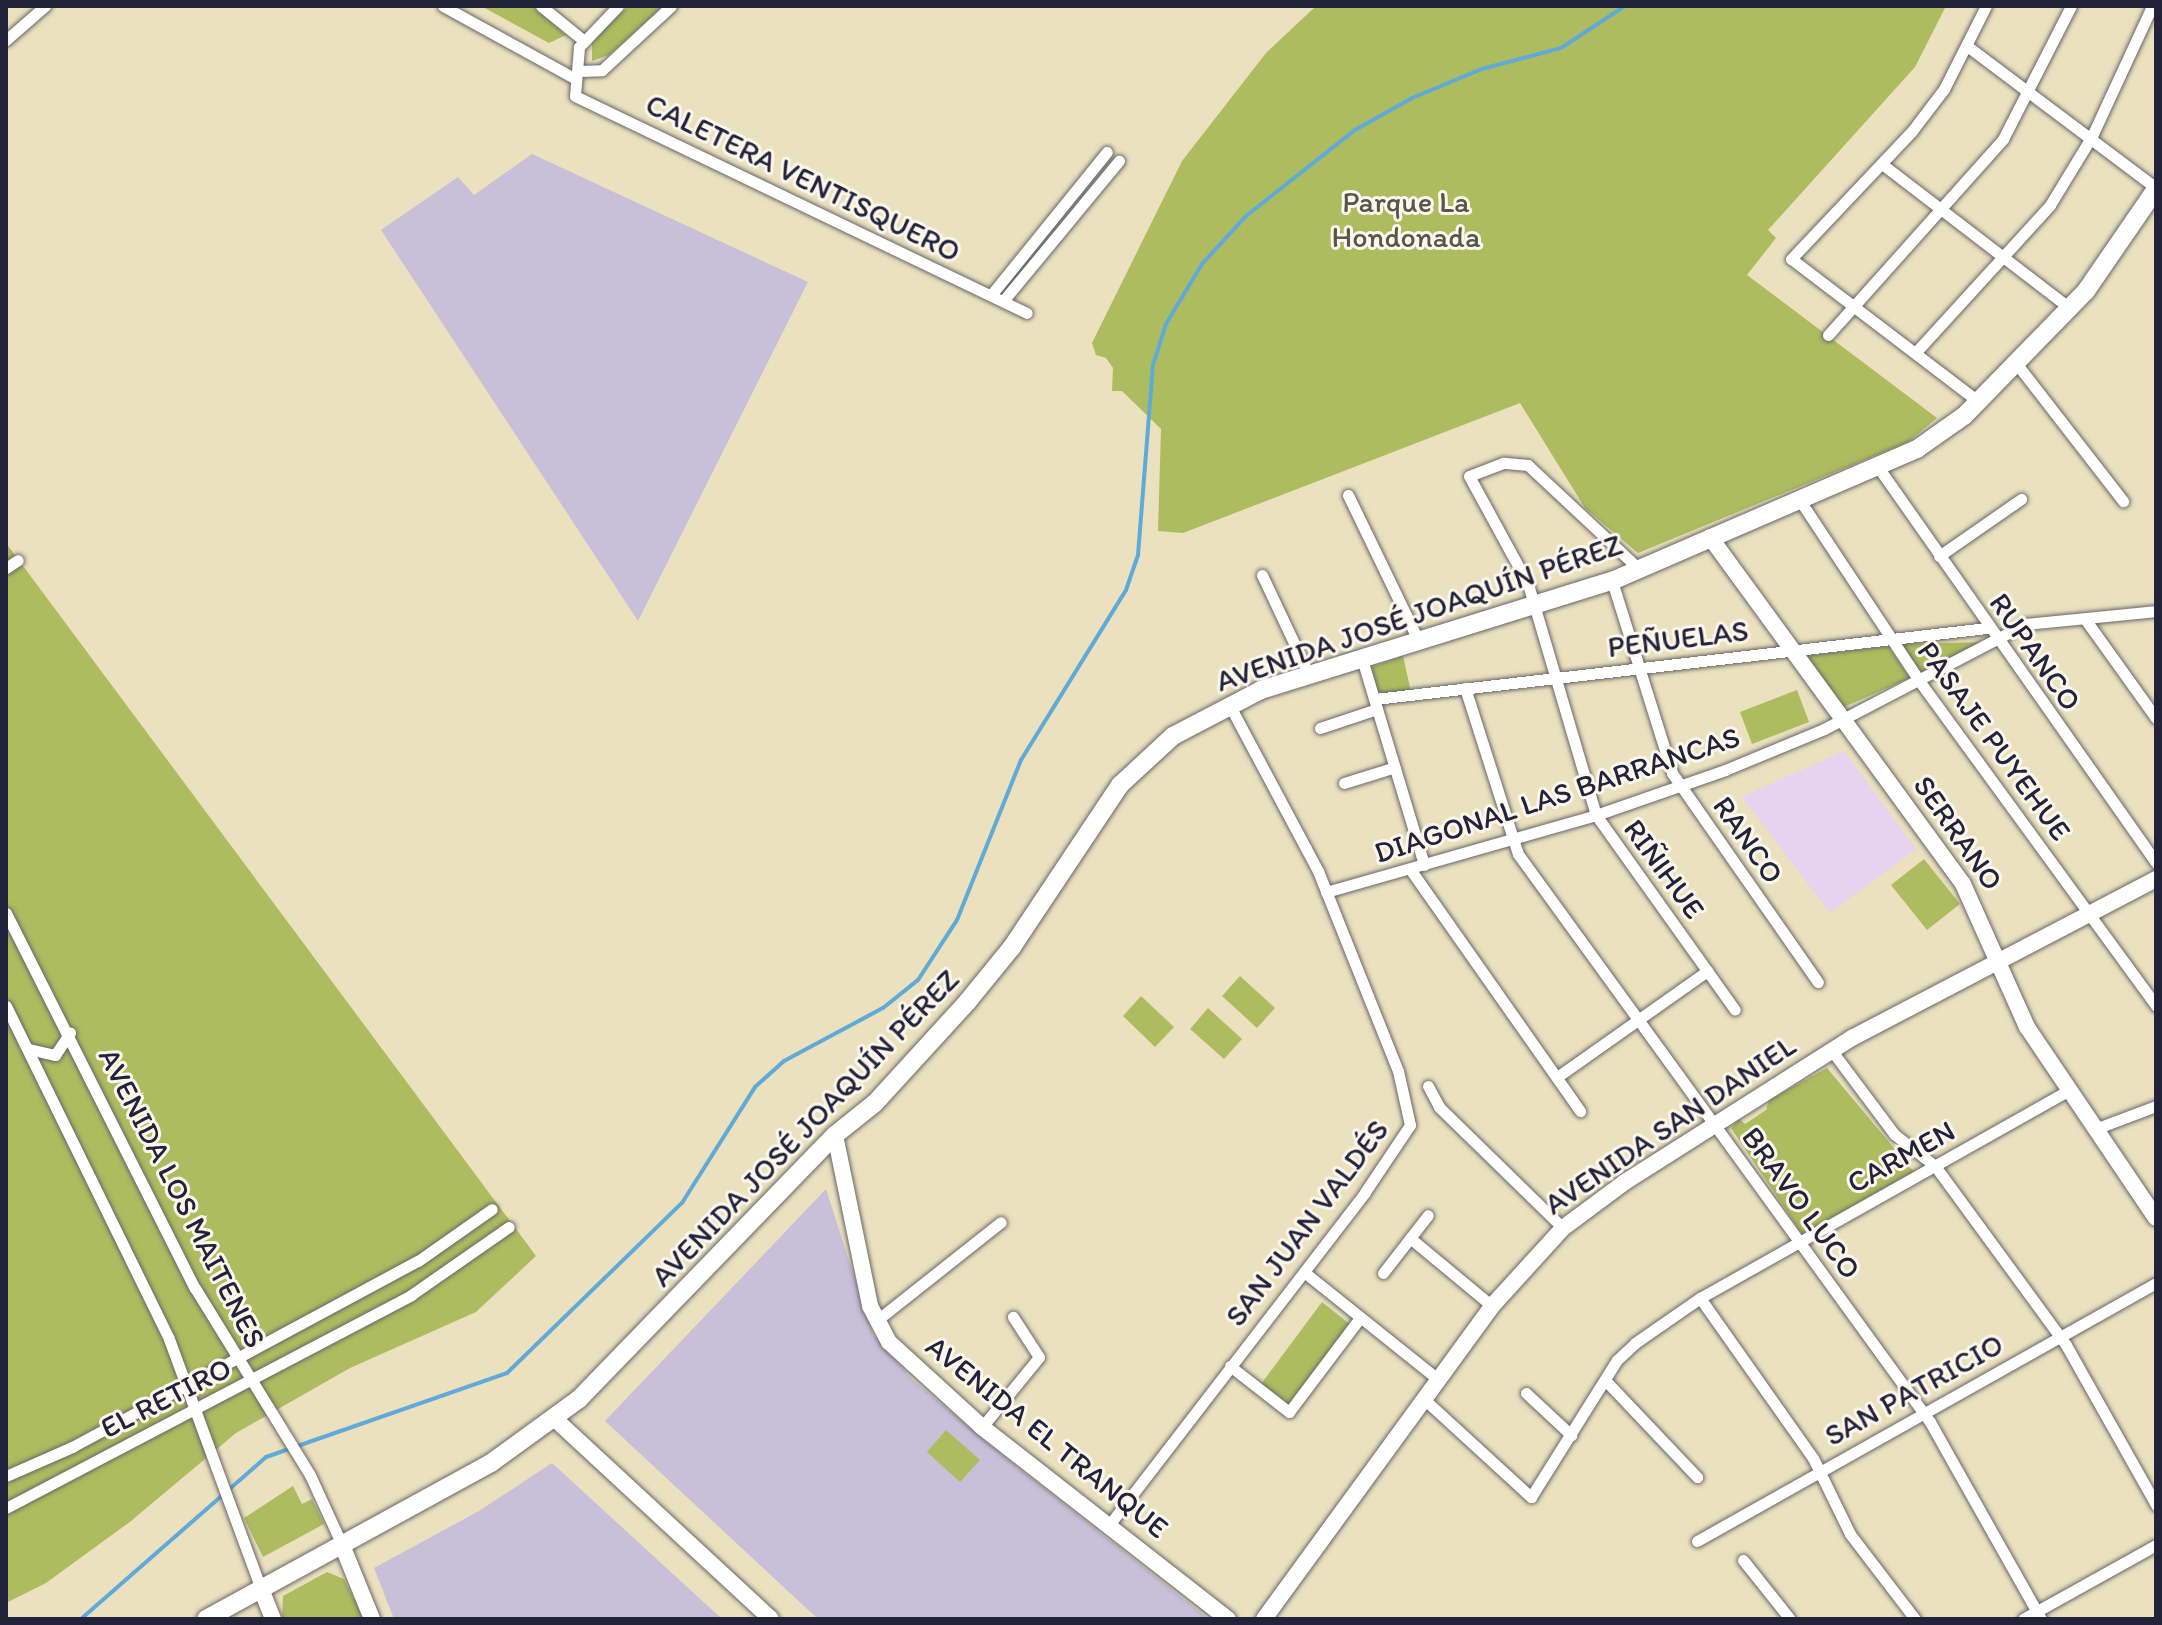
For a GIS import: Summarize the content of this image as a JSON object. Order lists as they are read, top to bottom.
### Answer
{
  "streets": {
    "main road": ["AVENIDA JOSÉ JOAQUÍN PÉREZ"],
    "street": [
      "CALETERA VENTISQUERO",
      "PEÑUELAS",
      "RUPANCO",
      "PASAJE PUYEHUE",
      "DIAGONAL LAS BARRANCAS",
      "SERRANO",
      "RANCO",
      "RIÑIHUE",
      "AVENIDA SAN DANIEL",
      "CARMEN",
      "AVENIDA LOS MAITENES",
      "BRAVO LUCO",
      "SAN JUAN VALDÉS",
      "SAN PATRICIO",
      "EL RETIRO",
      "AVENIDA EL TRANQUE"
    ]
  },
  "crossings": [
    ["AVENIDA JOSÉ JOAQUÍN PÉREZ", "RUPANCO"],
    ["AVENIDA JOSÉ JOAQUÍN PÉREZ", "PASAJE PUYEHUE"],
    ["AVENIDA JOSÉ JOAQUÍN PÉREZ", "SERRANO"],
    ["AVENIDA JOSÉ JOAQUÍN PÉREZ", "RANCO"],
    ["AVENIDA JOSÉ JOAQUÍN PÉREZ", "RIÑIHUE"],
    ["AVENIDA JOSÉ JOAQUÍN PÉREZ", "AVENIDA LOS MAITENES"],
    ["AVENIDA JOSÉ JOAQUÍN PÉREZ", "SAN JUAN VALDÉS"],
    ["AVENIDA JOSÉ JOAQUÍN PÉREZ", "AVENIDA EL TRANQUE"],
    ["PEÑUELAS", "RUPANCO"],
    ["PEÑUELAS", "PASAJE PUYEHUE"],
    ["PEÑUELAS", "SERRANO"],
    ["PEÑUELAS", "RANCO"],
    ["PEÑUELAS", "RIÑIHUE"],
    ["PEÑUELAS", "BRAVO LUCO"],
    ["RUPANCO", "DIAGONAL LAS BARRANCAS"],
    ["PASAJE PUYEHUE", "DIAGONAL LAS BARRANCAS"],
    ["PASAJE PUYEHUE", "AVENIDA SAN DANIEL"],
    ["DIAGONAL LAS BARRANCAS", "SERRANO"],
    ["DIAGONAL LAS BARRANCAS", "RANCO"],
    ["DIAGONAL LAS BARRANCAS", "RIÑIHUE"],
    ["DIAGONAL LAS BARRANCAS", "BRAVO LUCO"],
    ["DIAGONAL LAS BARRANCAS", "SAN JUAN VALDÉS"],
    ["SERRANO", "AVENIDA SAN DANIEL"],
    ["SERRANO", "CARMEN"],
    ["AVENIDA SAN DANIEL", "CARMEN"],
    ["AVENIDA SAN DANIEL", "BRAVO LUCO"],
    ["CARMEN", "BRAVO LUCO"],
    ["AVENIDA LOS MAITENES", "EL RETIRO"],
    ["BRAVO LUCO", "SAN PATRICIO"],
    ["SAN JUAN VALDÉS", "AVENIDA EL TRANQUE"]
  ],
  "parks": ["Parque La Hondonada"]
}
